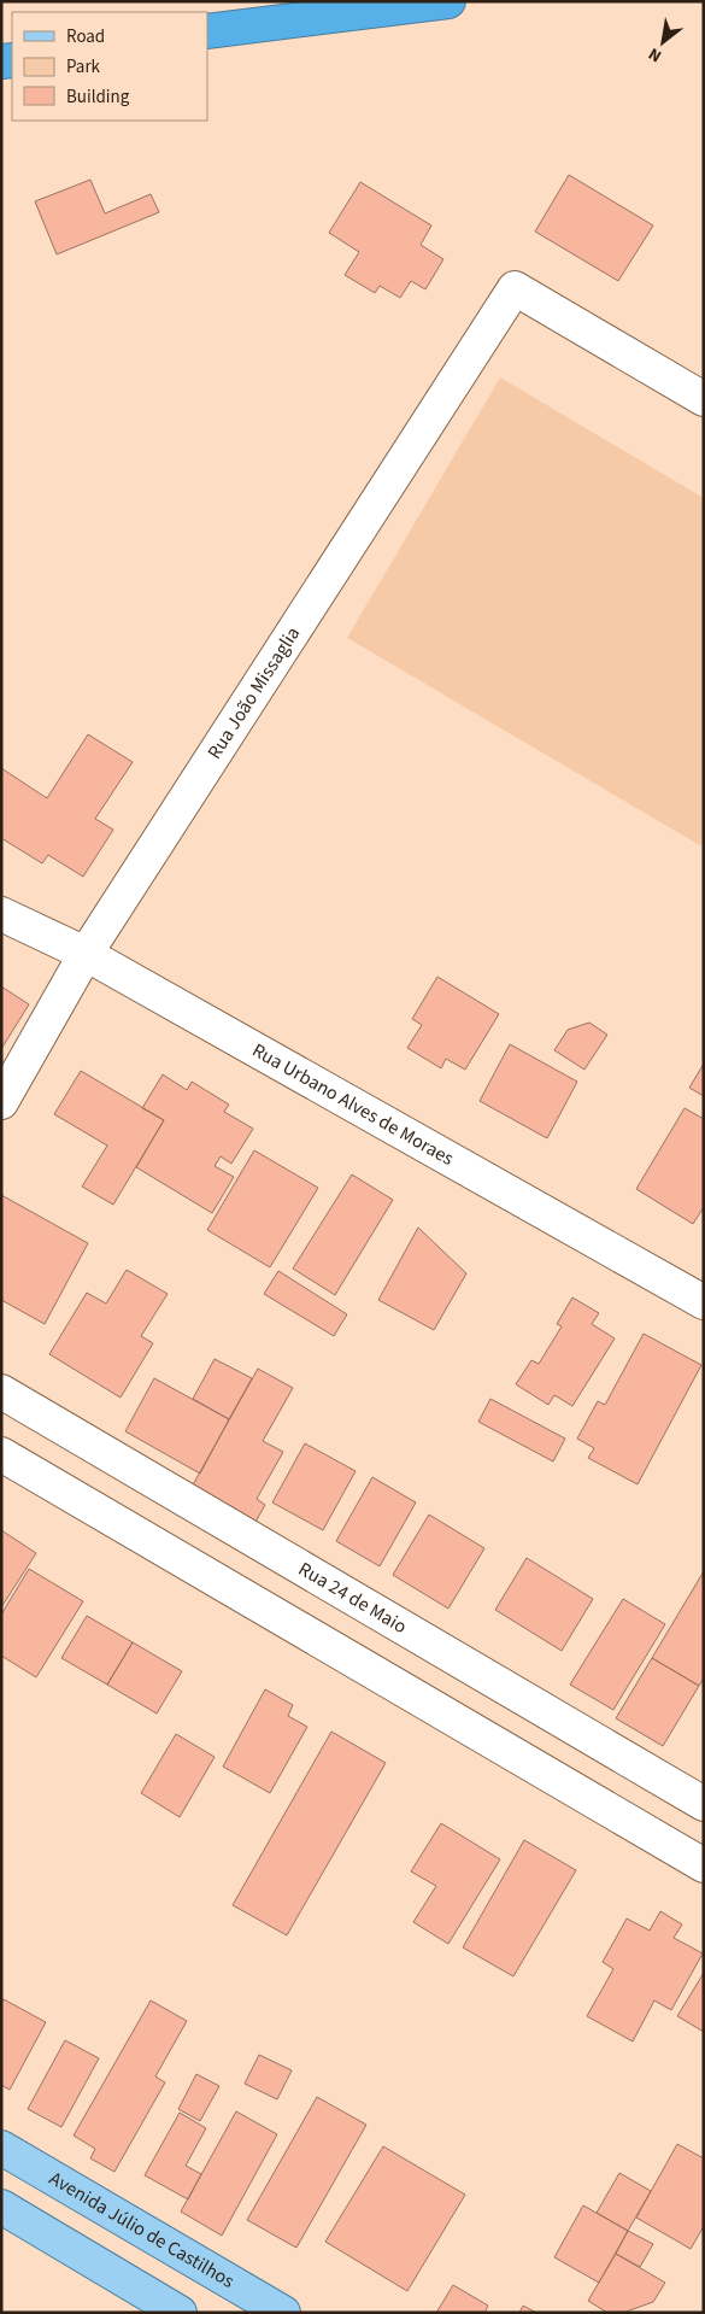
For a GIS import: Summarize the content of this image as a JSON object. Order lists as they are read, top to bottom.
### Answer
{
  "streets": {
    "main road": ["Avenida Júlio de Castilhos"],
    "street": ["Rua João Missaglia", "Rua Urbano Alves de Moraes", "Rua 24 de Maio"]
  },
  "crossings": [
    ["Rua João Missaglia", "Rua Urbano Alves de Moraes"]
  ],
  "legend": ["Road", "Park", "Building"],
  "north": "bottom left"
}
